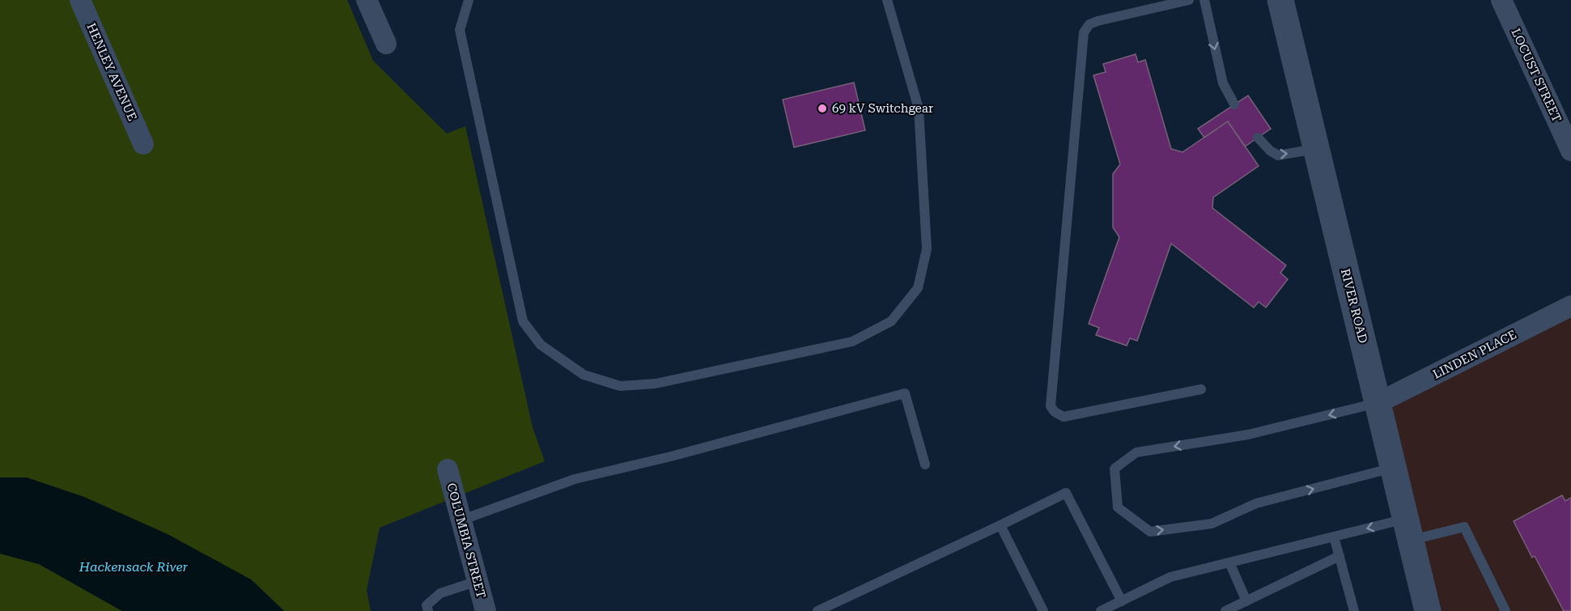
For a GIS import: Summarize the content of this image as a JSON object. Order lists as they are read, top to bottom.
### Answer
{
  "streets": {
    "main road": ["RIVER ROAD"],
    "street": [
      "HENLEY AVENUE",
      "LOCUST STREET",
      "LINDEN PLACE",
      "COLUMBIA STREET"
    ]
  },
  "crossings": [
    ["RIVER ROAD", "LINDEN PLACE"]
  ],
  "water": ["Hackensack River"],
  "places": ["69 kV Switchgear"]
}
